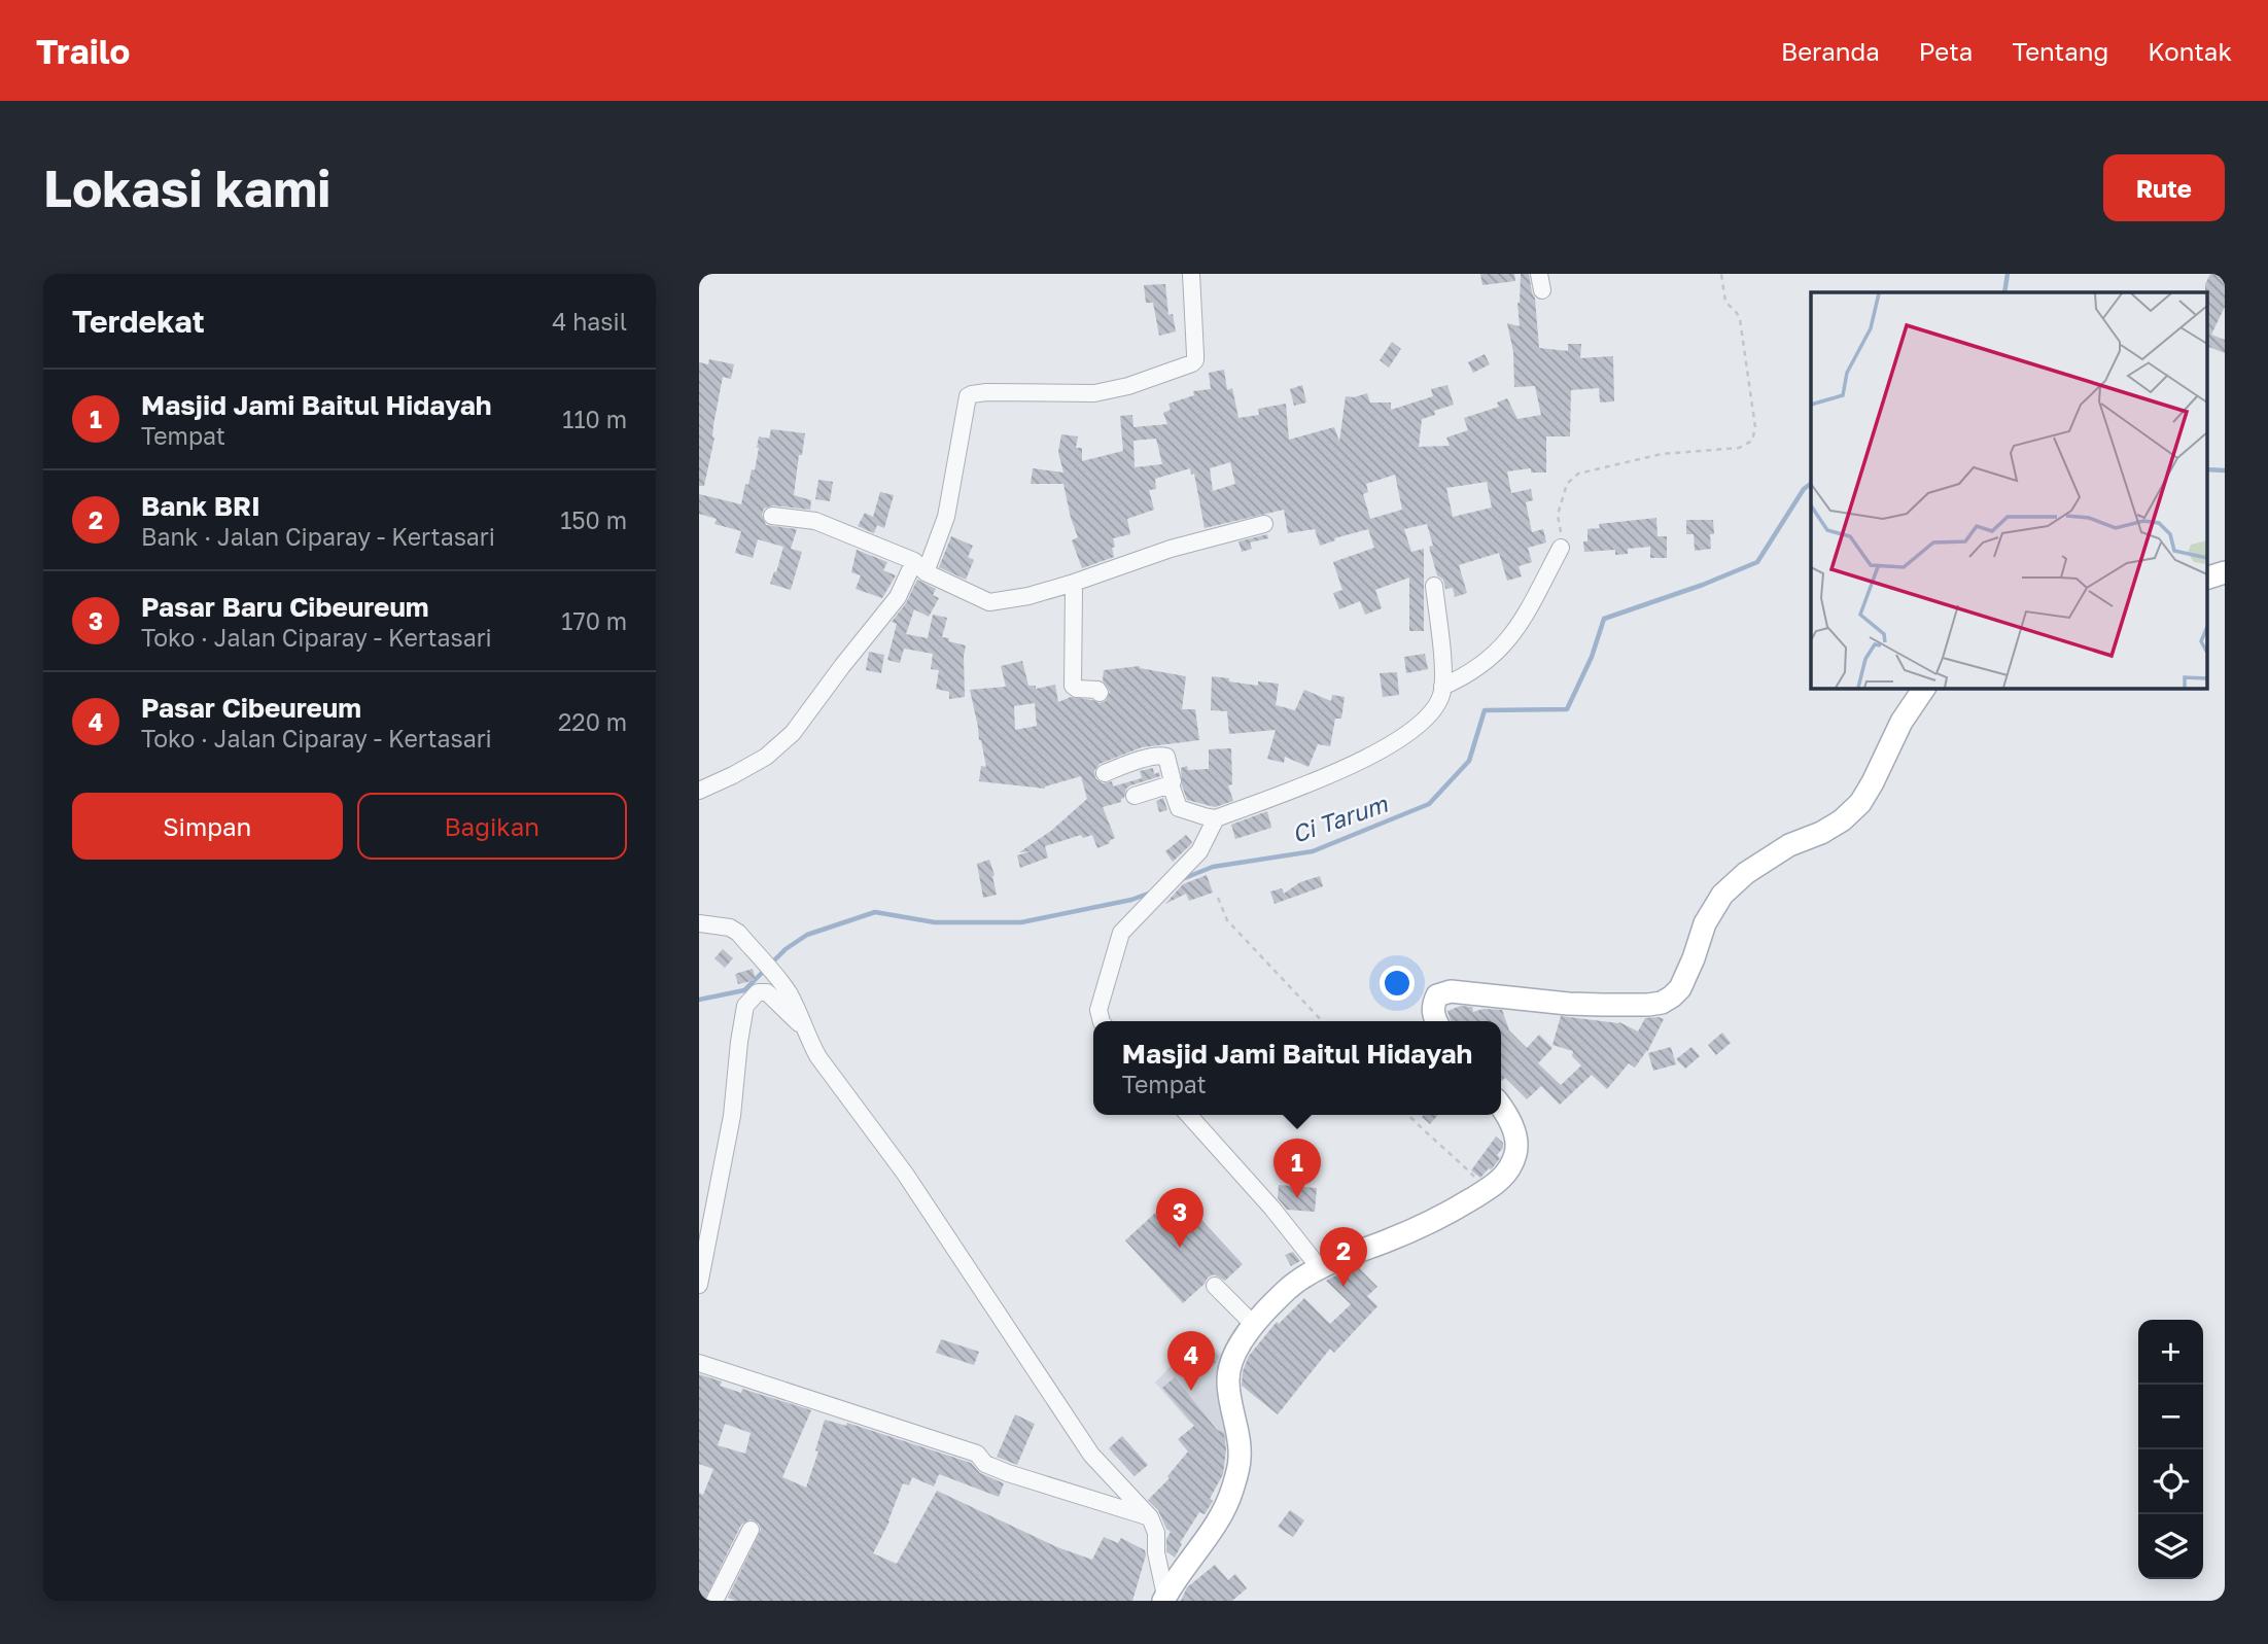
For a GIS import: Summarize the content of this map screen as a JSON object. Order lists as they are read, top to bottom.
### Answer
{
  "water": ["Ci Tarum"],
  "page": {
    "header": "Trailo",
    "nav": [
      "Beranda",
      "Peta",
      "Tentang",
      "Kontak"
    ],
    "buttons": [
      "Rute",
      ["Simpan", "Bagikan"]
    ],
    "title": "Lokasi kami",
    "heading": ["Terdekat", "4 hasil"],
    "list": [
      {
        "mark": "1",
        "name": "Masjid Jami Baitul Hidayah",
        "note": "Tempat",
        "value": "110 m"
      },
      {
        "mark": "2",
        "name": "Bank BRI",
        "note": "Bank · Jalan Ciparay - Kertasari",
        "value": "150 m"
      },
      {
        "mark": "3",
        "name": "Pasar Baru Cibeureum",
        "note": "Toko · Jalan Ciparay - Kertasari",
        "value": "170 m"
      },
      {
        "mark": "4",
        "name": "Pasar Cibeureum",
        "note": "Toko · Jalan Ciparay - Kertasari",
        "value": "220 m"
      }
    ],
    "popup": ["Masjid Jami Baitul Hidayah", "Tempat"],
    "pins": [
      "1",
      "3",
      "2",
      "4"
    ],
    "map_buttons": ["+", "−"]
  }
}
